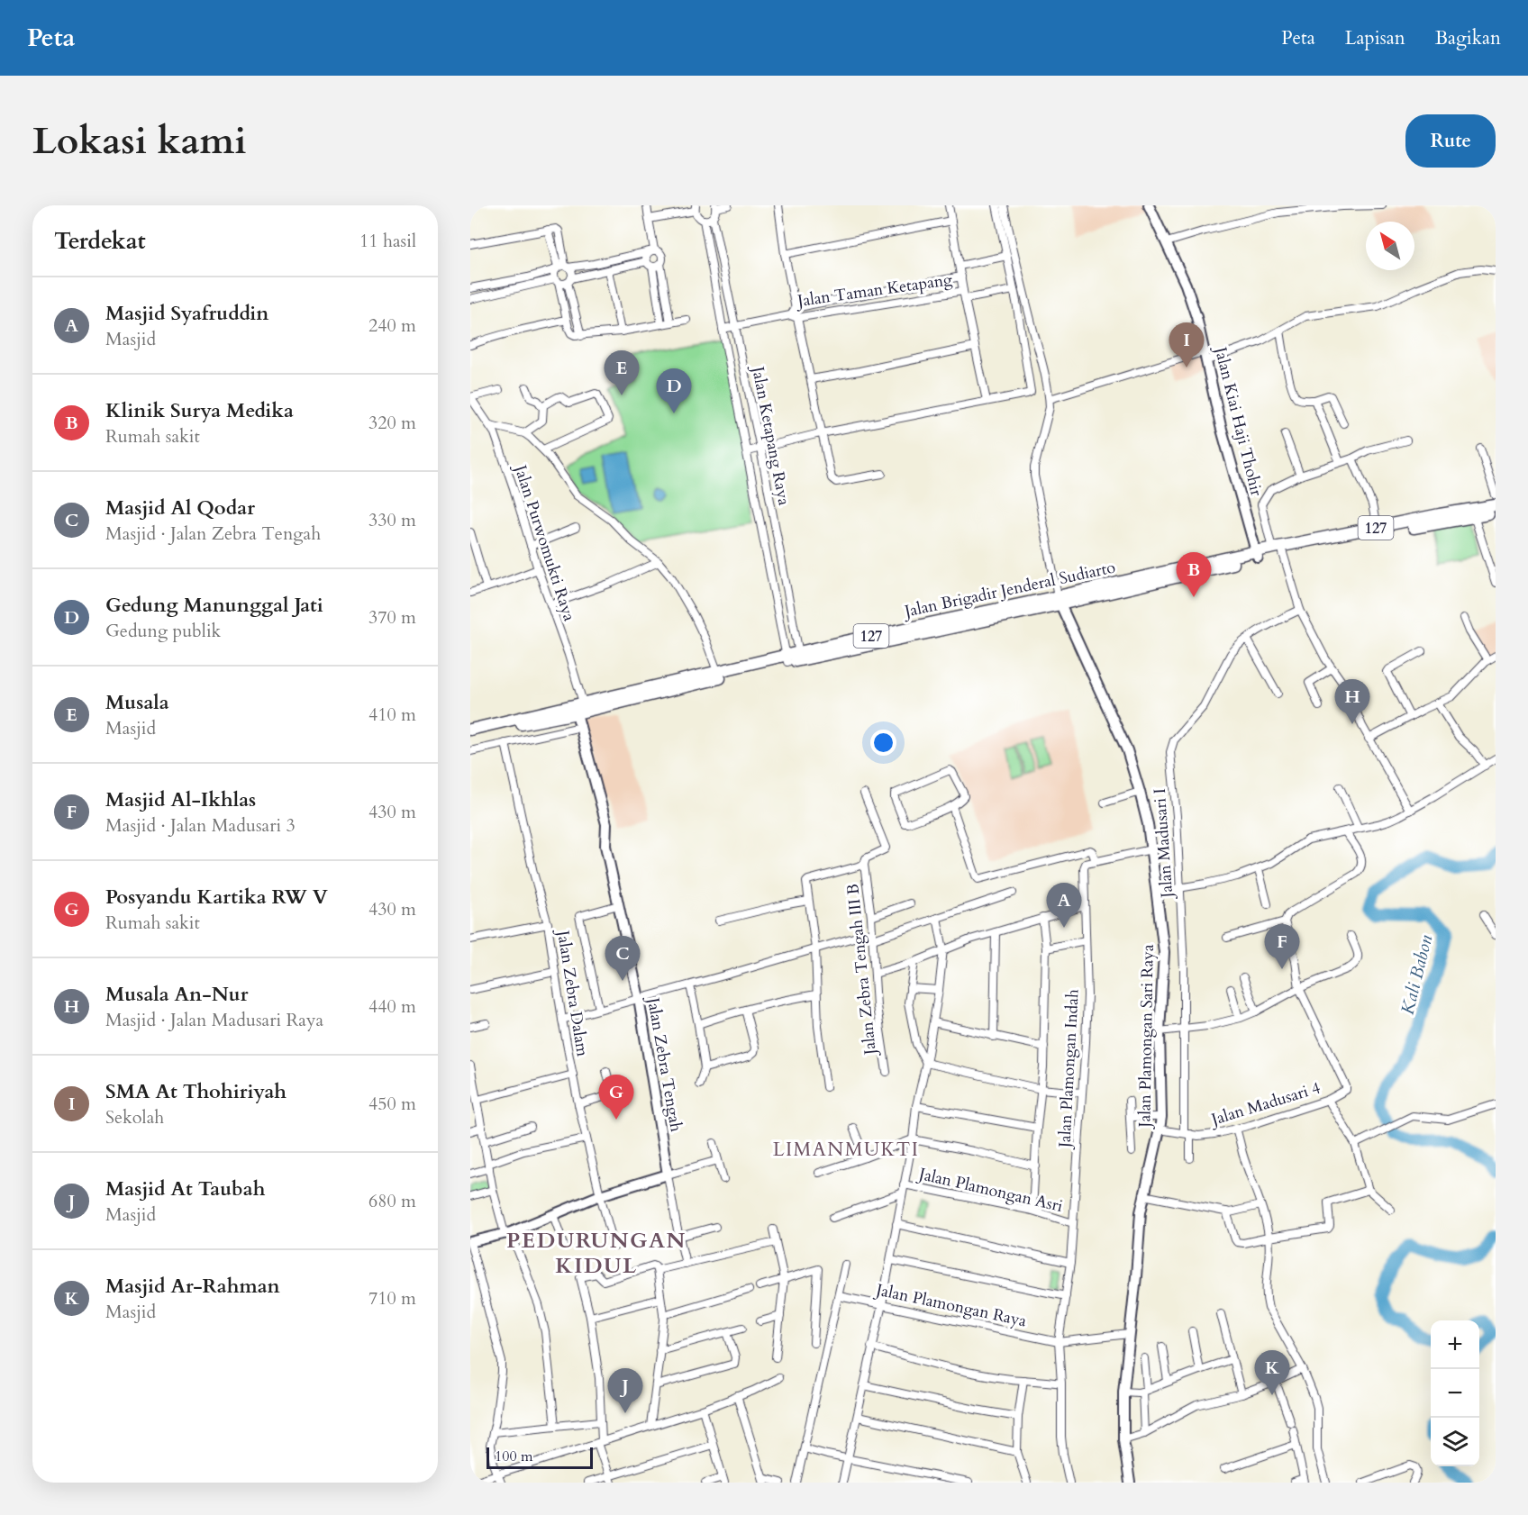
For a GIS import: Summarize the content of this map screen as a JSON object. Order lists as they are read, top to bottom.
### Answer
{
  "streets": {
    "main road": ["127", "Jalan Brigadir Jenderal Sudiarto"],
    "street": [
      "Jalan Taman Ketapang",
      "Jalan Kiai Haji Thohir",
      "Jalan Ketapang Raya",
      "Jalan Purwomukti Raya",
      "Jalan Madusari I",
      "Jalan Zebra Tengah III B",
      "Jalan Zebra Dalam",
      "Jalan Plamongan Sari Raya",
      "Jalan Zebra Tengah",
      "Jalan Plamongan Indah",
      "Jalan Madusari 4",
      "Jalan Plamongan Asri",
      "Jalan Plamongan Raya"
    ]
  },
  "crossings": [
    ["Jalan Taman Ketapang", "Jalan Ketapang Raya"],
    ["Jalan Kiai Haji Thohir", "Jalan Brigadir Jenderal Sudiarto"],
    ["Jalan Ketapang Raya", "Jalan Brigadir Jenderal Sudiarto"],
    ["Jalan Purwomukti Raya", "Jalan Brigadir Jenderal Sudiarto"],
    ["Jalan Brigadir Jenderal Sudiarto", "Jalan Plamongan Sari Raya"],
    ["Jalan Brigadir Jenderal Sudiarto", "Jalan Zebra Tengah"],
    ["Jalan Madusari I", "Jalan Madusari 4"],
    ["Jalan Plamongan Sari Raya", "Jalan Madusari 4"],
    ["Jalan Plamongan Sari Raya", "Jalan Plamongan Raya"],
    ["Jalan Plamongan Indah", "Jalan Plamongan Asri"],
    ["Jalan Plamongan Indah", "Jalan Plamongan Raya"]
  ],
  "districts": ["LIMANMUKTI", "PEDURUNGAN KIDUL"],
  "water": ["Kali Babon"],
  "scale_bar": "100 m",
  "north": "top left",
  "page": {
    "header": "Peta",
    "nav": ["Peta", "Lapisan", "Bagikan"],
    "buttons": "Rute",
    "title": "Lokasi kami",
    "heading": ["Terdekat", "11 hasil"],
    "list": [
      {
        "mark": "A",
        "name": "Masjid Syafruddin",
        "note": "Masjid",
        "value": "240 m"
      },
      {
        "mark": "B",
        "name": "Klinik Surya Medika",
        "note": "Rumah sakit",
        "value": "320 m"
      },
      {
        "mark": "C",
        "name": "Masjid Al Qodar",
        "note": "Masjid · Jalan Zebra Tengah",
        "value": "330 m"
      },
      {
        "mark": "D",
        "name": "Gedung Manunggal Jati",
        "note": "Gedung publik",
        "value": "370 m"
      },
      {
        "mark": "E",
        "name": "Musala",
        "note": "Masjid",
        "value": "410 m"
      },
      {
        "mark": "F",
        "name": "Masjid Al-Ikhlas",
        "note": "Masjid · Jalan Madusari 3",
        "value": "430 m"
      },
      {
        "mark": "G",
        "name": "Posyandu Kartika RW V",
        "note": "Rumah sakit",
        "value": "430 m"
      },
      {
        "mark": "H",
        "name": "Musala An-Nur",
        "note": "Masjid · Jalan Madusari Raya",
        "value": "440 m"
      },
      {
        "mark": "I",
        "name": "SMA At Thohiriyah",
        "note": "Sekolah",
        "value": "450 m"
      },
      {
        "mark": "J",
        "name": "Masjid At Taubah",
        "note": "Masjid",
        "value": "680 m"
      },
      {
        "mark": "K",
        "name": "Masjid Ar-Rahman",
        "note": "Masjid",
        "value": "710 m"
      }
    ],
    "pins": [
      "I",
      "E",
      "D",
      "B",
      "H",
      "A",
      "F",
      "C",
      "G",
      "K",
      "J"
    ],
    "map_buttons": ["+", "−"],
    "scale": "100 m"
  }
}
